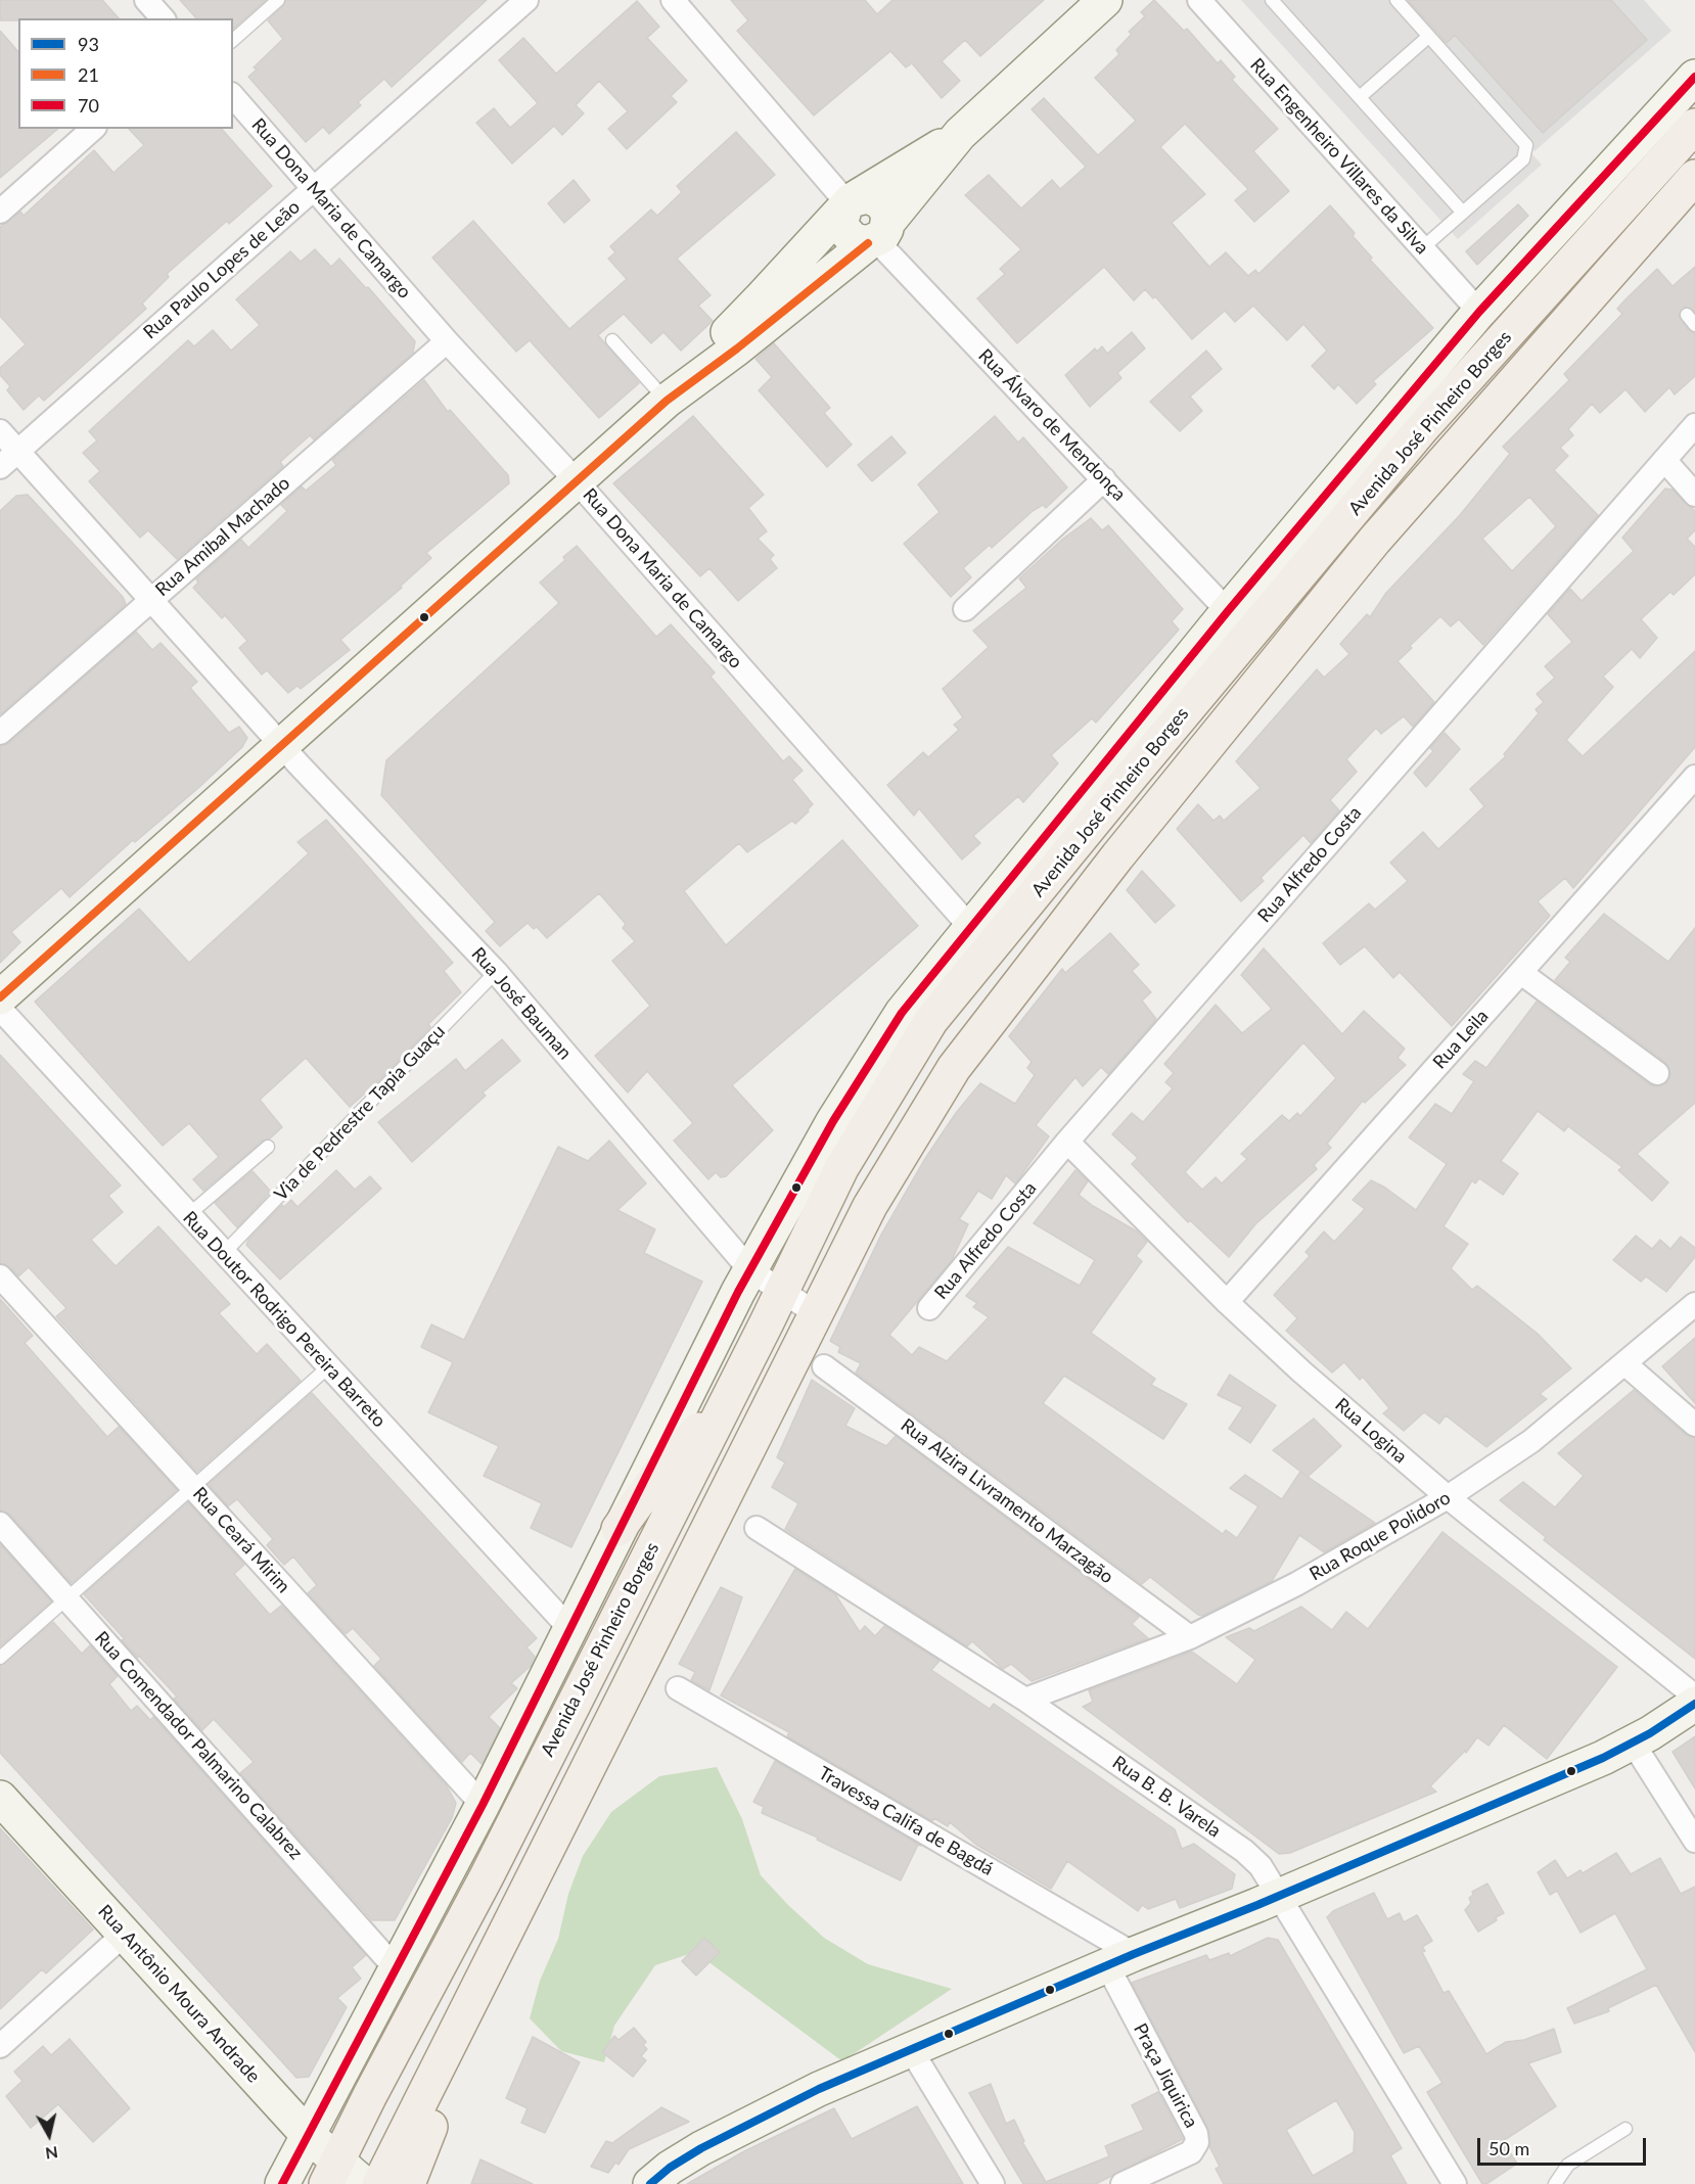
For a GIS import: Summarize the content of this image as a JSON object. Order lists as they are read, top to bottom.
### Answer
{
  "streets": {
    "main road": ["Avenida José Pinheiro Borges"],
    "street": [
      "Rua Engenheiro Villares da Silva",
      "Rua Dona Maria de Camargo",
      "Rua Paulo Lopes de Leão",
      "Rua Álvaro de Mendonça",
      "Rua Amibal Machado",
      "Rua Alfredo Costa",
      "Rua José Bauman",
      "Rua Leila",
      "Rua Doutor Rodrigo Pereira Barreto",
      "Rua Logina",
      "Rua Alzira Livramento Marzagão",
      "Rua Roque Polidoro",
      "Rua Ceará Mirim",
      "Rua Comendador Palmarino Calabrez",
      "Rua B. B. Varela",
      "Travessa Califa de Bagdá",
      "Rua Antônio Moura Andrade",
      "Praça Jiquirica"
    ],
    "lane": ["Via de Pedrestre Tapia Guaçu"]
  },
  "crossings": [
    ["Rua Dona Maria de Camargo", "Rua Paulo Lopes de Leão"],
    ["Rua Dona Maria de Camargo", "Rua Amibal Machado"],
    ["Rua Paulo Lopes de Leão", "Rua José Bauman"],
    ["Avenida José Pinheiro Borges", "Rua José Bauman"],
    ["Avenida José Pinheiro Borges", "Rua Antônio Moura Andrade"],
    ["Rua Amibal Machado", "Rua José Bauman"],
    ["Rua Alfredo Costa", "Rua Logina"],
    ["Rua José Bauman", "Via de Pedrestre Tapia Guaçu"],
    ["Rua Leila", "Rua Logina"],
    ["Via de Pedrestre Tapia Guaçu", "Rua Doutor Rodrigo Pereira Barreto"],
    ["Rua Logina", "Rua Roque Polidoro"],
    ["Rua Alzira Livramento Marzagão", "Rua Roque Polidoro"],
    ["Rua Roque Polidoro", "Rua B. B. Varela"],
    ["Travessa Califa de Bagdá", "Praça Jiquirica"]
  ],
  "lines": ["transit line 70", "transit line 21", "transit line 93"],
  "legend": ["93", "21", "70"],
  "scale_bar": "50 m",
  "north": "bottom"
}
